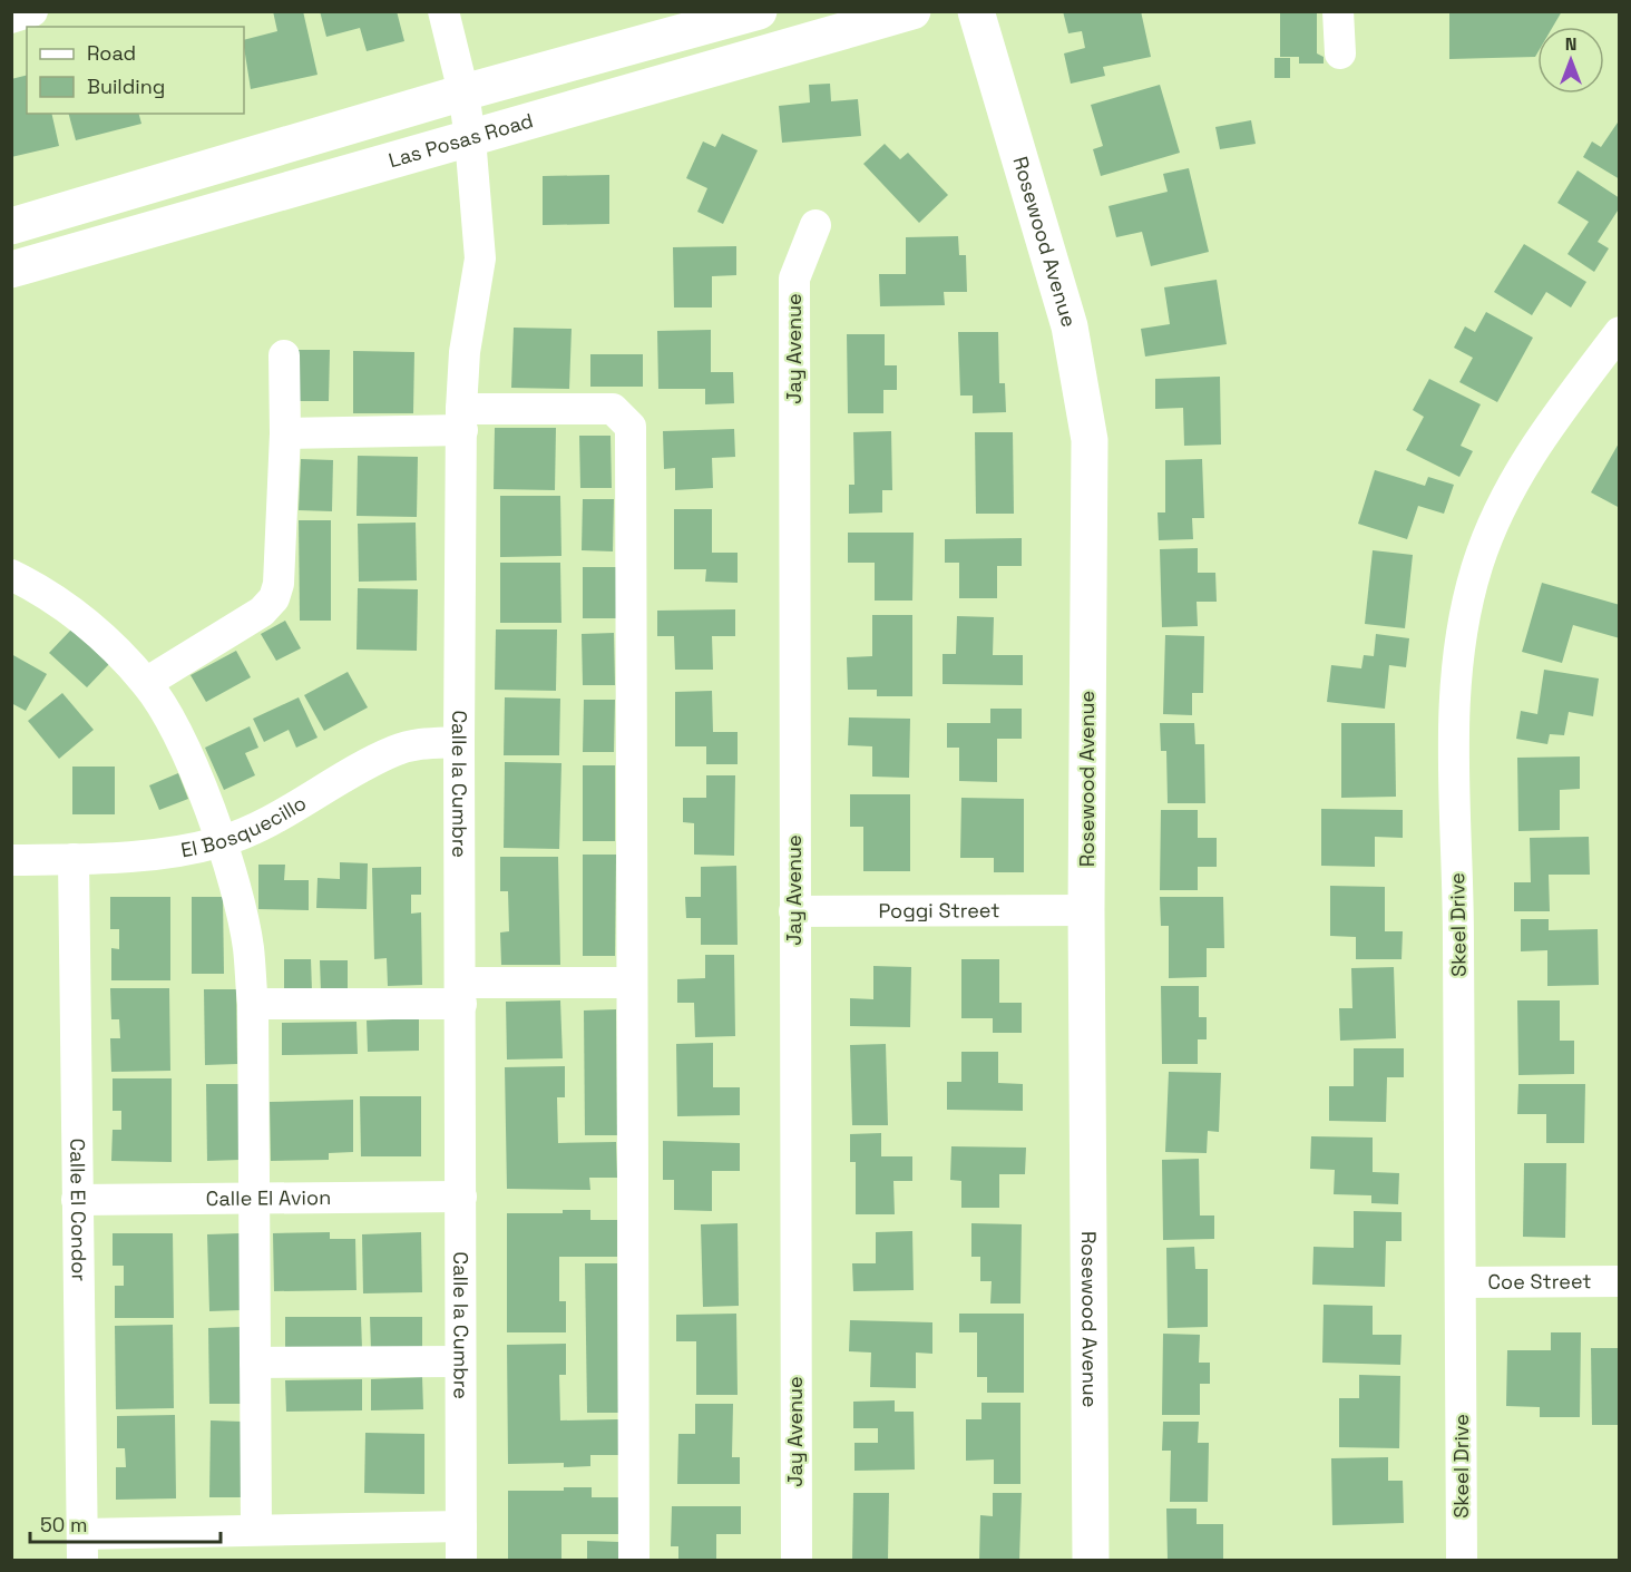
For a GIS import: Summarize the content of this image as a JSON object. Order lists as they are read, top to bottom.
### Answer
{
  "streets": {
    "main road": ["Las Posas Road", "Rosewood Avenue"],
    "street": [
      "Jay Avenue",
      "Calle la Cumbre",
      "El Bosquecillo",
      "Poggi Street",
      "Skeel Drive",
      "Calle El Avion",
      "Calle El Condor",
      "Coe Street"
    ]
  },
  "crossings": [
    ["Las Posas Road", "Calle la Cumbre"],
    ["Rosewood Avenue", "Poggi Street"],
    ["Jay Avenue", "Poggi Street"],
    ["Calle la Cumbre", "El Bosquecillo"],
    ["Calle la Cumbre", "Calle El Avion"],
    ["El Bosquecillo", "Calle El Condor"],
    ["Skeel Drive", "Coe Street"],
    ["Calle El Avion", "Calle El Condor"]
  ],
  "legend": ["Road", "Building"],
  "scale_bar": "50 m",
  "north": "top"
}
